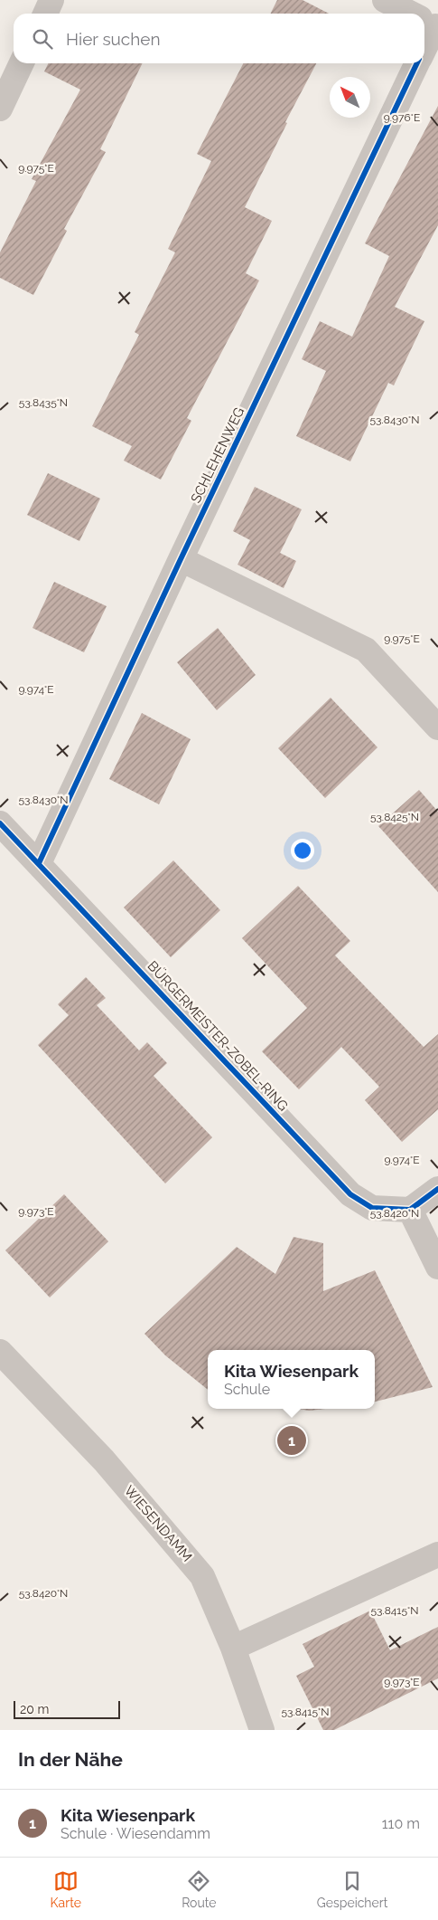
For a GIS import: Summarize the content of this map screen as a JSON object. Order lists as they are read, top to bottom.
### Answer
{
  "streets": {
    "street": ["SCHLEHENWEG", "BÜRGERMEISTER-ZOBEL-RING", "WIESENDAMM"]
  },
  "crossings": [
    ["SCHLEHENWEG", "BÜRGERMEISTER-ZOBEL-RING"]
  ],
  "scale_bar": "20 m",
  "north": "top left",
  "page": {
    "search": "Hier suchen",
    "popup": ["Kita Wiesenpark", "Schule"],
    "pins": "1",
    "scale": "20 m",
    "heading": "In der Nähe",
    "list": [
      {
        "mark": "1",
        "name": "Kita Wiesenpark",
        "note": "Schule · Wiesendamm",
        "value": "110 m"
      }
    ],
    "nav": ["Karte", "Route", "Gespeichert"]
  },
  "coordinates": [
    "9.976°E",
    "9.975°E",
    "53.8435°N",
    "53.8430°N",
    "9.974°E",
    "53.8425°N",
    "9.973°E",
    "53.8420°N",
    "53.8415°N"
  ]
}
